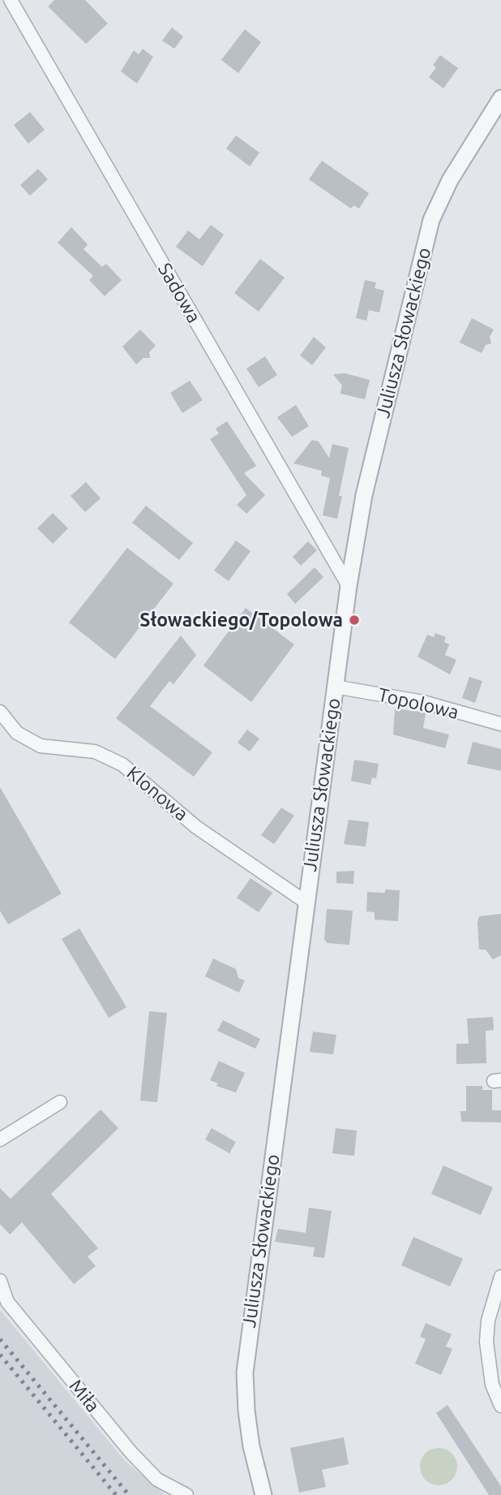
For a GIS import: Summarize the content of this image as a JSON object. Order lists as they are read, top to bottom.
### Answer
{
  "streets": {
    "street": [
      "Sadowa",
      "Juliusza Słowackiego",
      "Topolowa",
      "Klonowa",
      "Miła"
    ]
  },
  "crossings": [
    ["Sadowa", "Juliusza Słowackiego"],
    ["Juliusza Słowackiego", "Topolowa"],
    ["Juliusza Słowackiego", "Klonowa"]
  ],
  "places": ["Słowackiego/Topolowa"]
}
